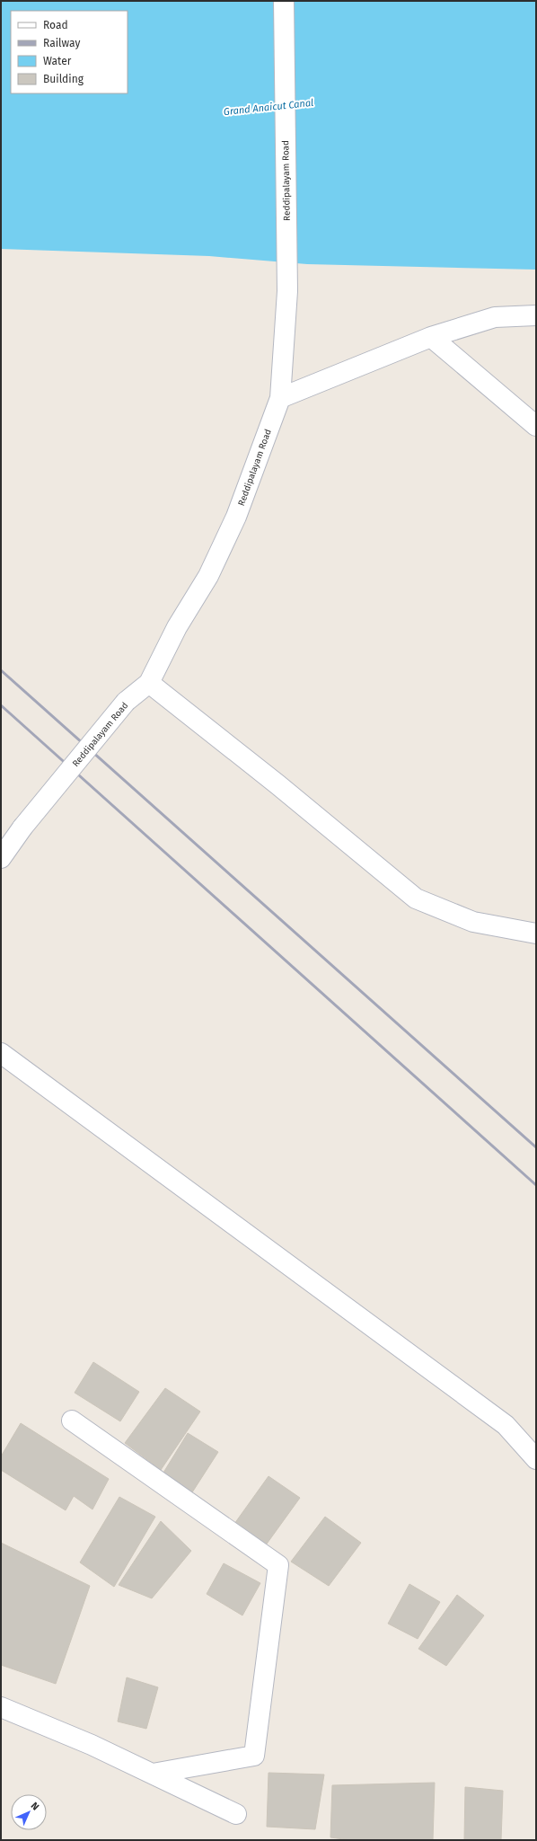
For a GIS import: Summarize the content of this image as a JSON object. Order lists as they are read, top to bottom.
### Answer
{
  "streets": {
    "street": ["Reddipalayam Road"]
  },
  "water": ["Grand Anaicut Canal"],
  "legend": [
    "Road",
    "Railway",
    "Water",
    "Building"
  ],
  "north": "top right"
}
